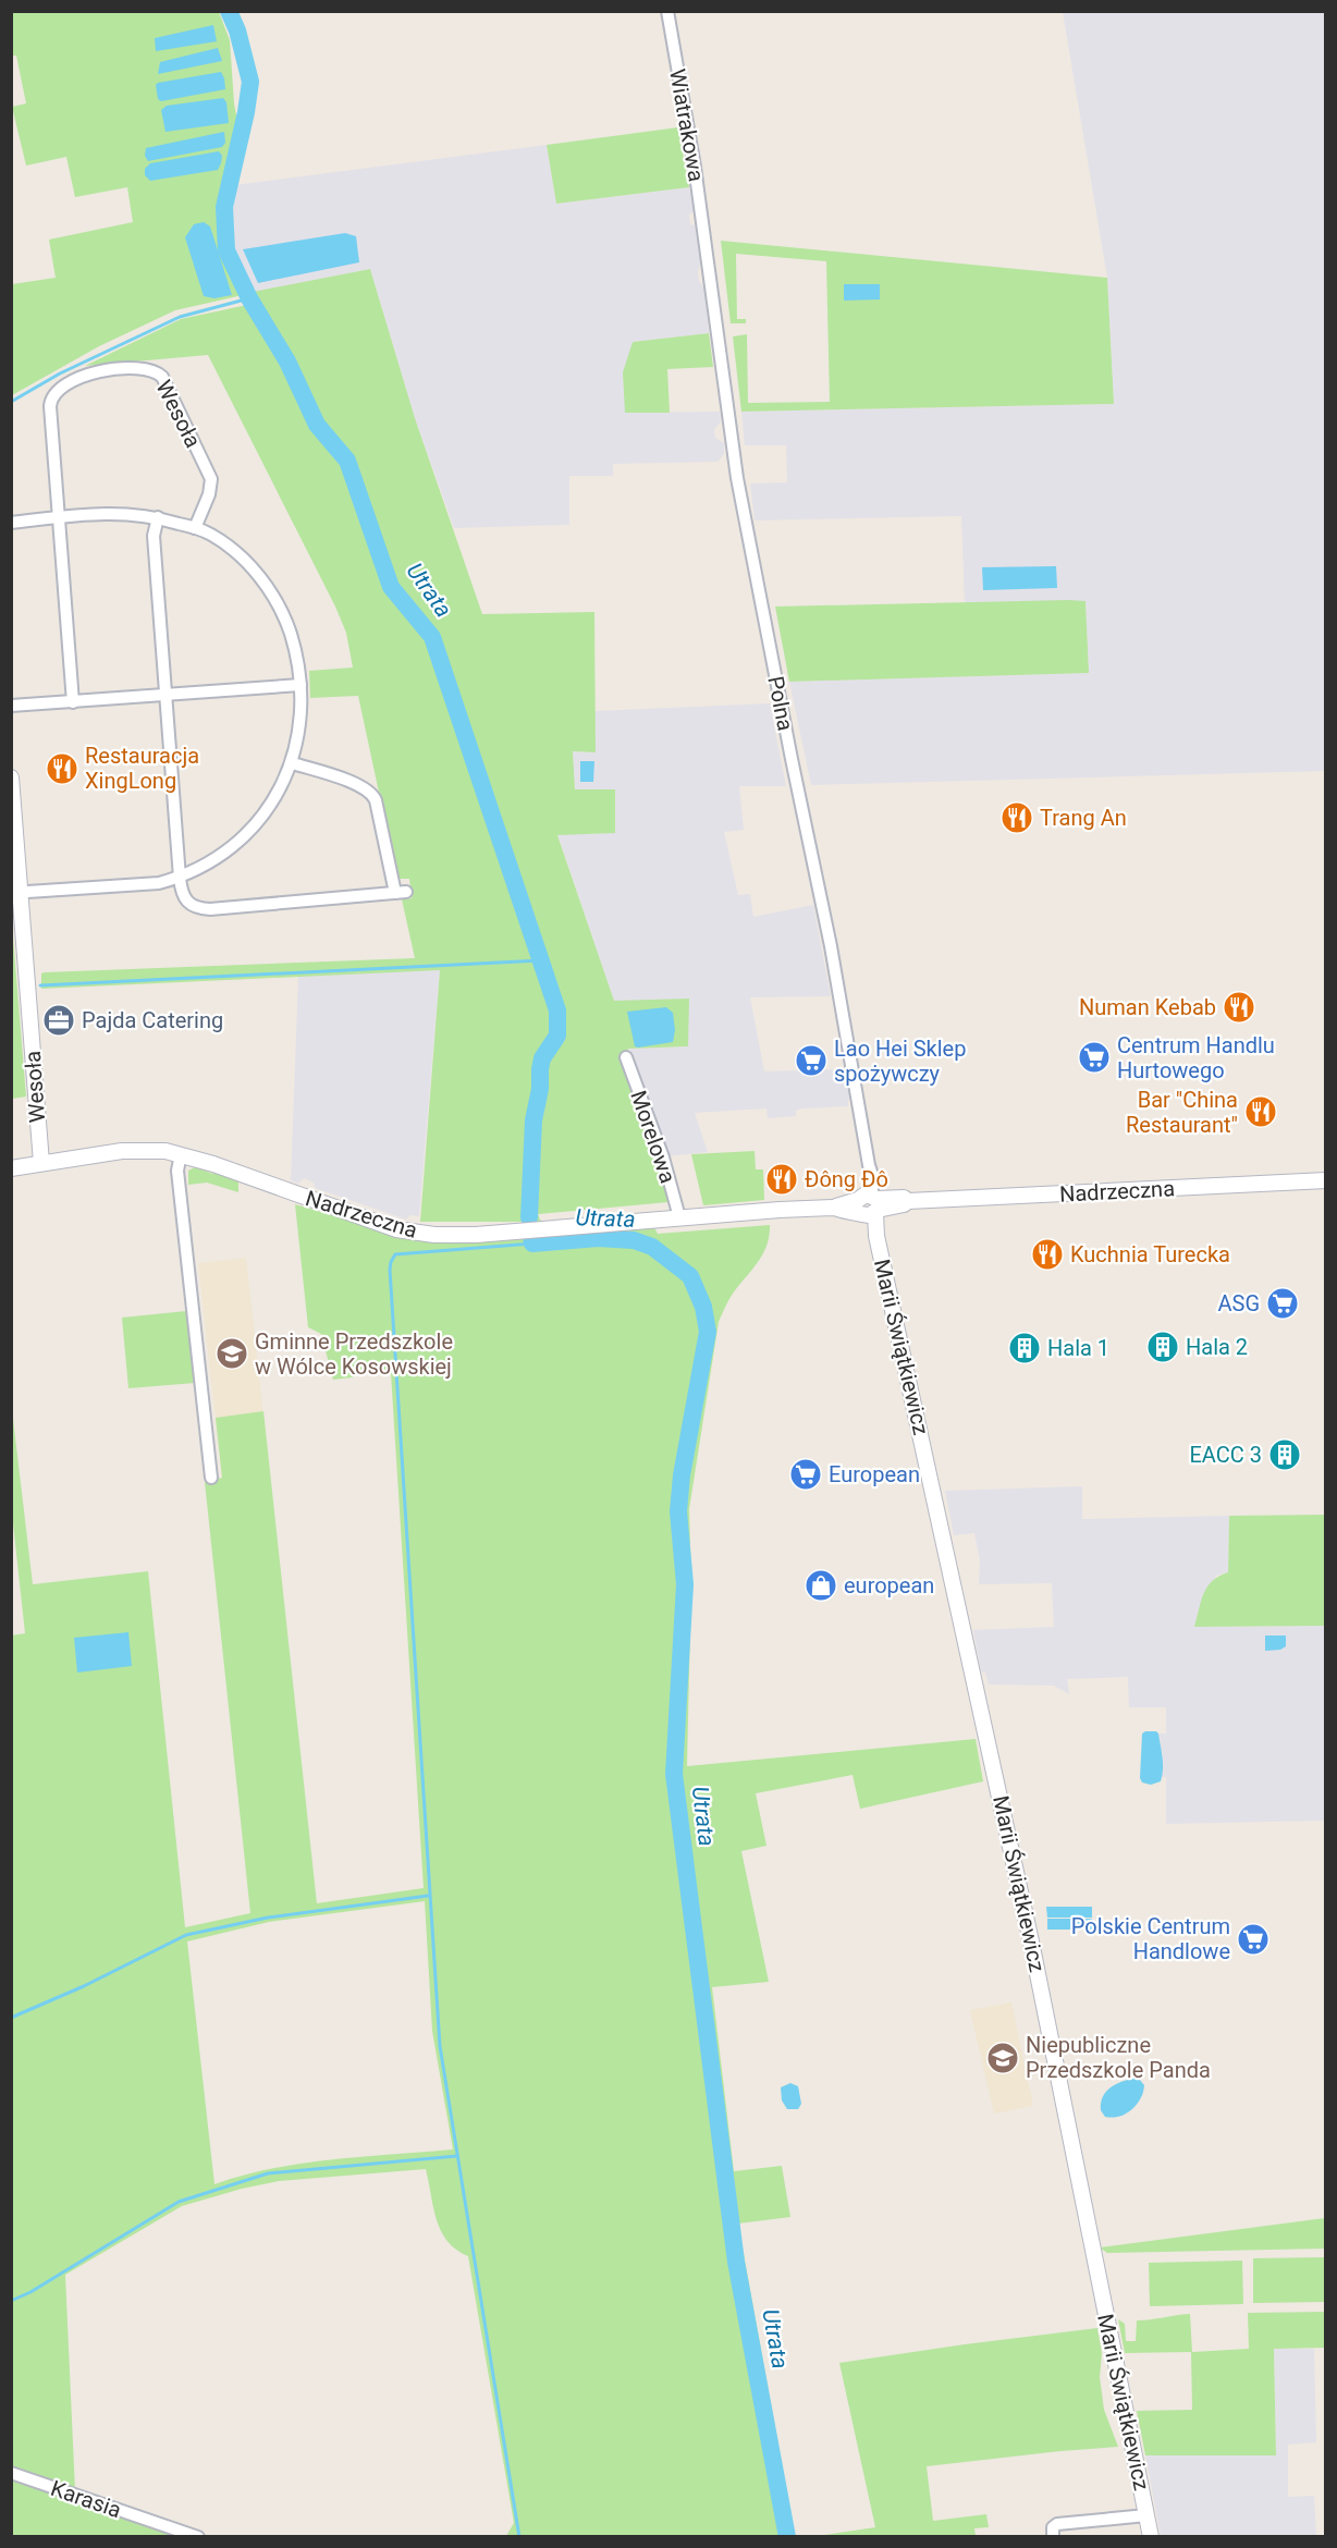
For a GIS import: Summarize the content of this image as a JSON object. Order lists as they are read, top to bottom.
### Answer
{
  "streets": {
    "street": [
      "Wiatrakowa",
      "Wesoła",
      "Polna",
      "Morelowa",
      "Nadrzeczna",
      "Marii Świątkiewicz",
      "Karasia"
    ]
  },
  "crossings": [
    ["Wiatrakowa", "Polna"],
    ["Wesoła", "Nadrzeczna"],
    ["Polna", "Nadrzeczna"],
    ["Polna", "Marii Świątkiewicz"],
    ["Morelowa", "Nadrzeczna"],
    ["Nadrzeczna", "Marii Świątkiewicz"]
  ],
  "water": ["Utrata"],
  "places": {
    "restaurant": [
      "Restauracja XingLong",
      "Trang An",
      "Numan Kebab",
      "Bar \"China Restaurant\"",
      "Đông Đô",
      "Kuchnia Turecka"
    ],
    "office": ["Pajda Catering"],
    "supermarket": [
      "Centrum Handlu Hurtowego",
      "Lao Hei Sklep spożywczy",
      "ASG",
      "European",
      "Polskie Centrum Handlowe"
    ],
    "building": ["Hala 2", "Hala 1", "EACC 3"],
    "school or university": ["Gminne Przedszkole w Wólce Kosowskiej", "Niepubliczne Przedszkole Panda"],
    "shop": ["european"]
  }
}
